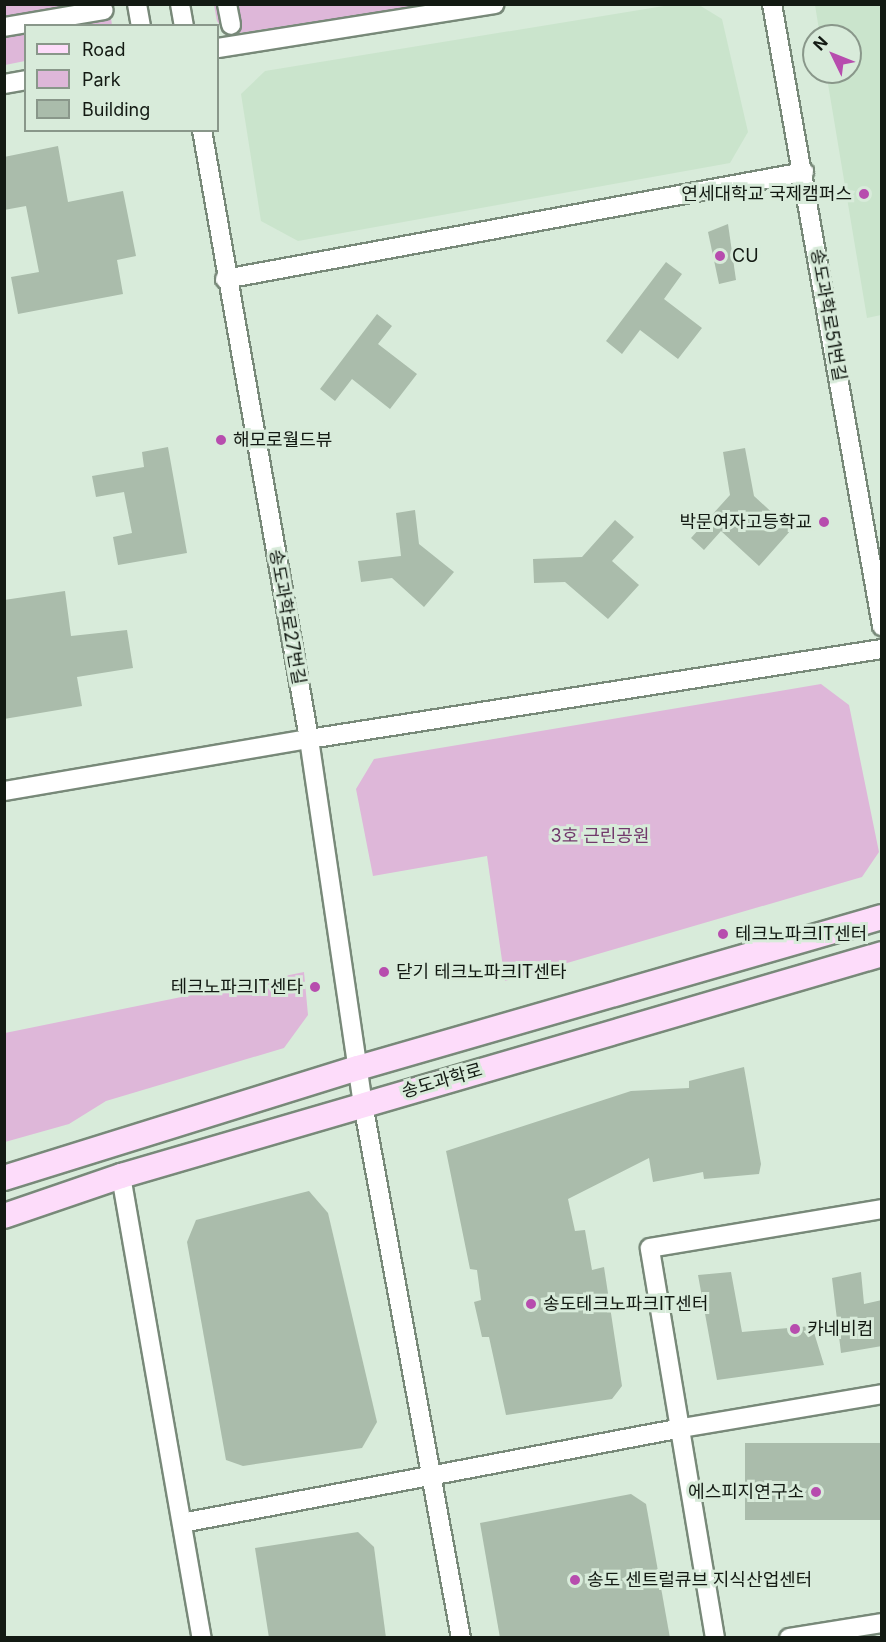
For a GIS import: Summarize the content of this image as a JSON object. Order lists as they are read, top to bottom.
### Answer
{
  "streets": {
    "main road": ["송도과학로"],
    "street": ["송도과학로51번길", "송도과학로27번길"]
  },
  "crossings": [
    ["송도과학로27번길", "송도과학로"]
  ],
  "parks": ["3호 근린공원"],
  "places": [
    "연세대학교 국제캠퍼스",
    "CU",
    "해모로월드뷰",
    "박문여자고등학교",
    "테크노파크IT센터",
    "닫기 테크노파크IT센타",
    "테크노파크IT센타",
    "송도테크노파크IT센터",
    "카네비컴",
    "에스피지연구소",
    "송도 센트럴큐브 지식산업센터"
  ],
  "legend": ["Road", "Park", "Building"],
  "north": "top left"
}
